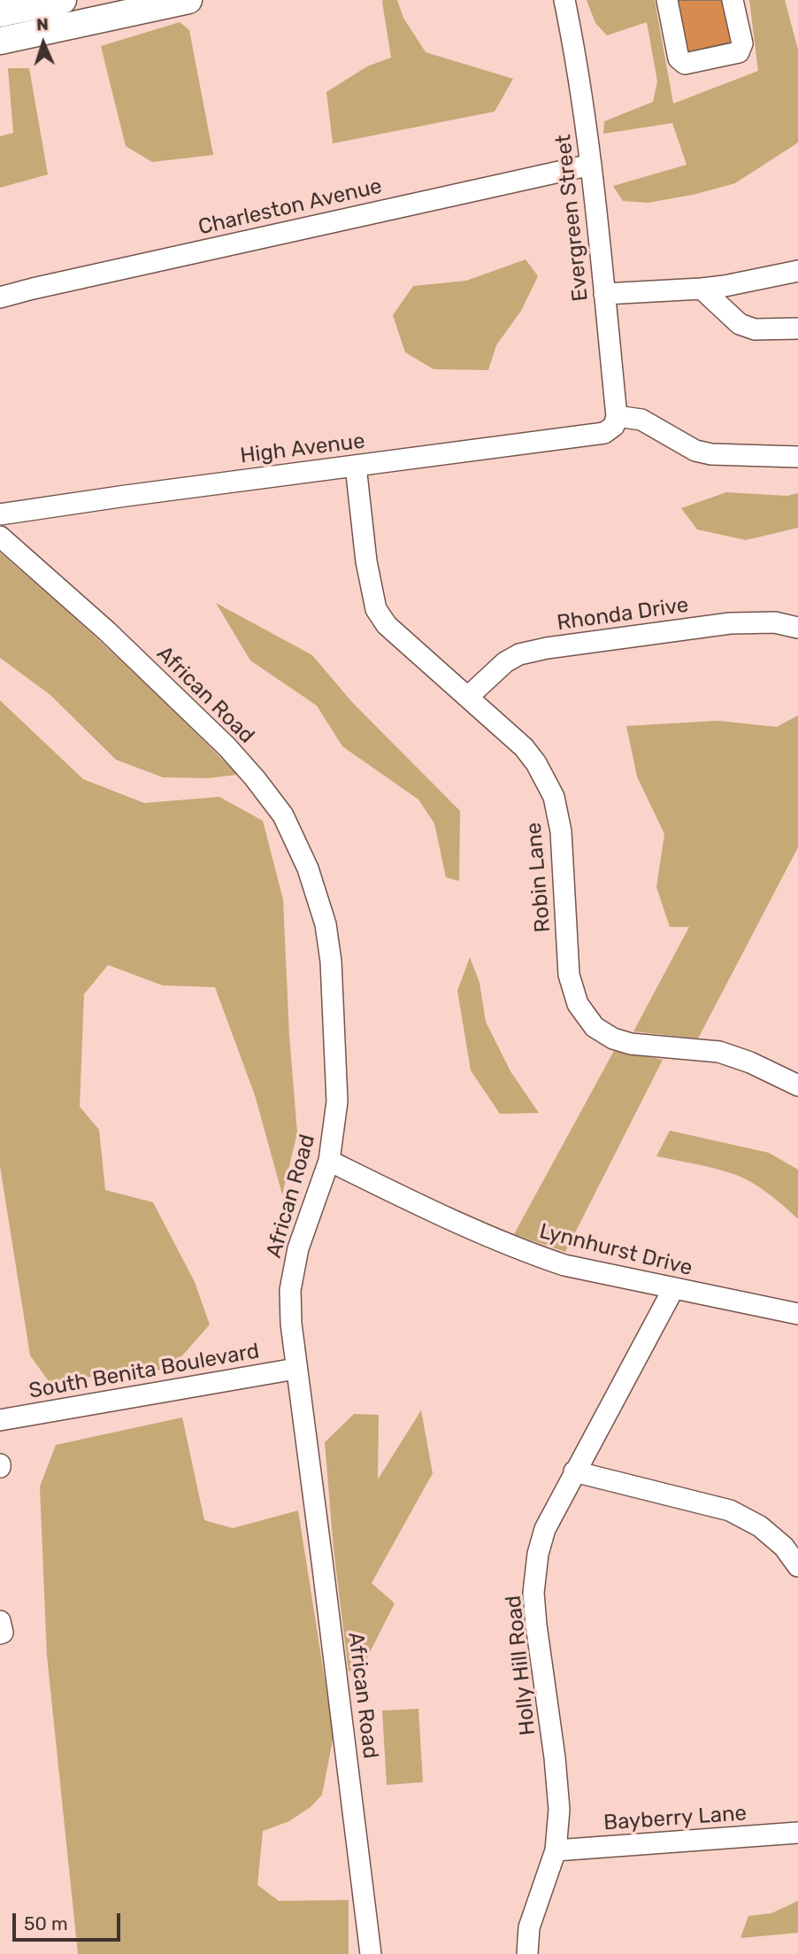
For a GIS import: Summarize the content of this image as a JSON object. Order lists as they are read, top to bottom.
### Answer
{
  "streets": {
    "street": [
      "Charleston Avenue",
      "Evergreen Street",
      "High Avenue",
      "Rhonda Drive",
      "African Road",
      "Robin Lane",
      "Lynnhurst Drive",
      "South Benita Boulevard",
      "Holly Hill Road",
      "Bayberry Lane"
    ]
  },
  "crossings": [
    ["Charleston Avenue", "Evergreen Street"],
    ["Evergreen Street", "High Avenue"],
    ["High Avenue", "Robin Lane"],
    ["Rhonda Drive", "Robin Lane"],
    ["African Road", "Lynnhurst Drive"],
    ["African Road", "South Benita Boulevard"],
    ["Lynnhurst Drive", "Holly Hill Road"],
    ["Holly Hill Road", "Bayberry Lane"]
  ],
  "scale_bar": "50 m",
  "north": "top"
}
